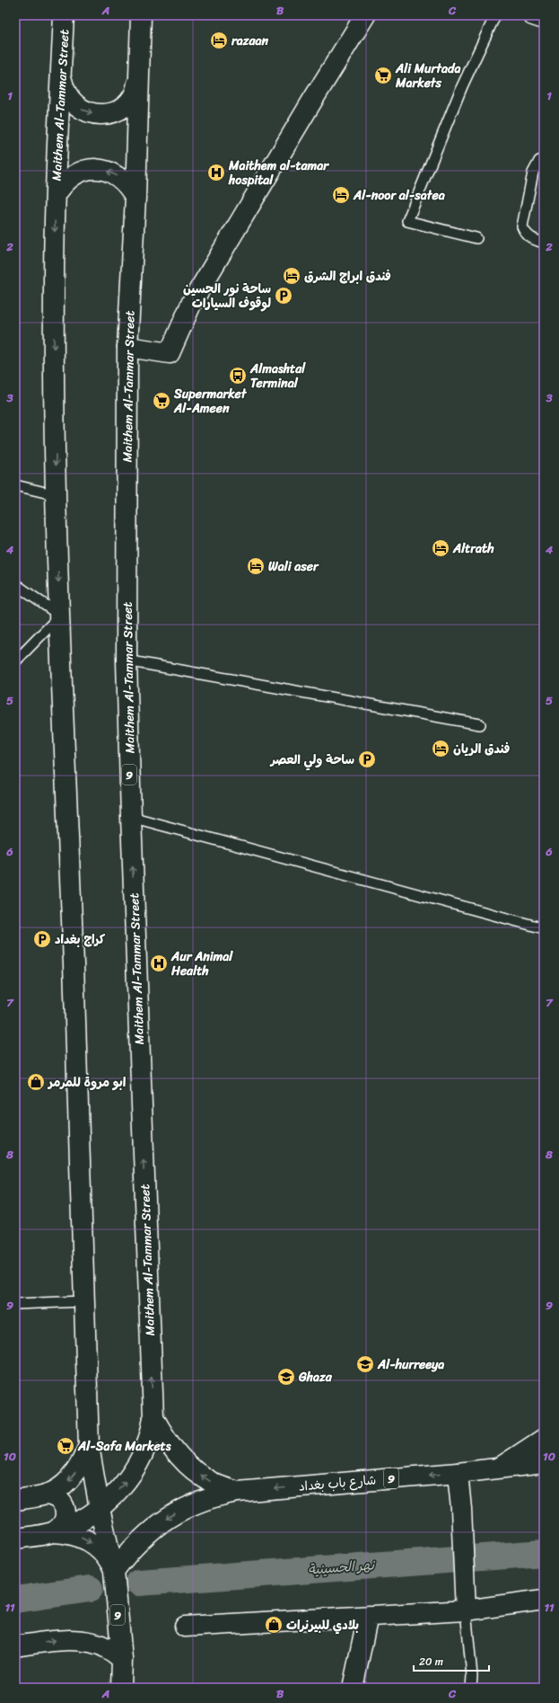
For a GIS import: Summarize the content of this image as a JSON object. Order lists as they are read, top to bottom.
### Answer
{
  "streets": {
    "main road": ["Maithem Al-Tammar Street", "9", "شارع باب بغداد"]
  },
  "crossings": [
    ["Maithem Al-Tammar Street", "9"],
    ["Maithem Al-Tammar Street", "شارع باب بغداد"],
    ["9", "شارع باب بغداد"]
  ],
  "water": ["نهر الحسينية"],
  "places": {
    "hotel": [
      "razaan",
      "Al-noor al-satea",
      "فندق ابراج الشرق",
      "Altrath",
      "Wali aser",
      "فندق الريان"
    ],
    "supermarket": ["Ali Murtada Markets", "Supermarket Al-Ameen", "Al-Safa Markets"],
    "hospital": ["Maithem al-tamar hospital", "Aur Animal Health"],
    "parking": ["ساحة نور الحسين لوقوف السيارات", "ساحة ولي العصر", "كراج بغداد"],
    "bus stop": ["Almashtal Terminal"],
    "shop": ["ابو مروة للمرمر", "بلادي للبيرنرات"],
    "school or university": ["Al-hurreeya", "Ghaza"]
  },
  "scale_bar": "20 m",
  "grid": {
    "columns": ["A", "B", "C"],
    "rows": [
      "1",
      "2",
      "3",
      "4",
      "5",
      "6",
      "7",
      "8",
      "9",
      "10",
      "11"
    ]
  }
}
